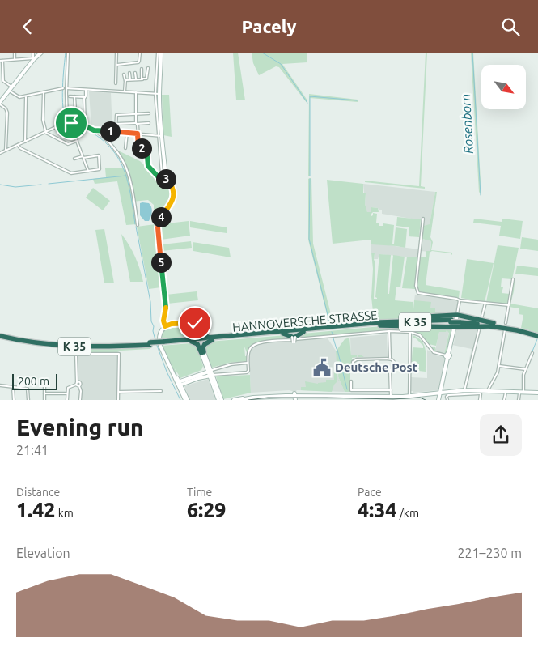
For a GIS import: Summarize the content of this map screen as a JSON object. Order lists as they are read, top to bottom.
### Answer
{
  "streets": {
    "highway": ["HANNOVERSCHE STRASSE", "K 35"]
  },
  "water": ["Rosenborn"],
  "places": {
    "public building": ["Deutsche Post"]
  },
  "scale_bar": "200 m",
  "north": "bottom right",
  "page": {
    "header": "Pacely",
    "pins": [
      "1",
      "2",
      "3",
      "4",
      "5"
    ],
    "scale": "200 m",
    "heading": ["Evening run", "21:41"],
    "stats": [
      ["Distance", "1.42 km"],
      ["Time", "6:29"],
      ["Pace", "4:34 /km"]
    ],
    "chart": ["Elevation", "221–230 m"]
  }
}
